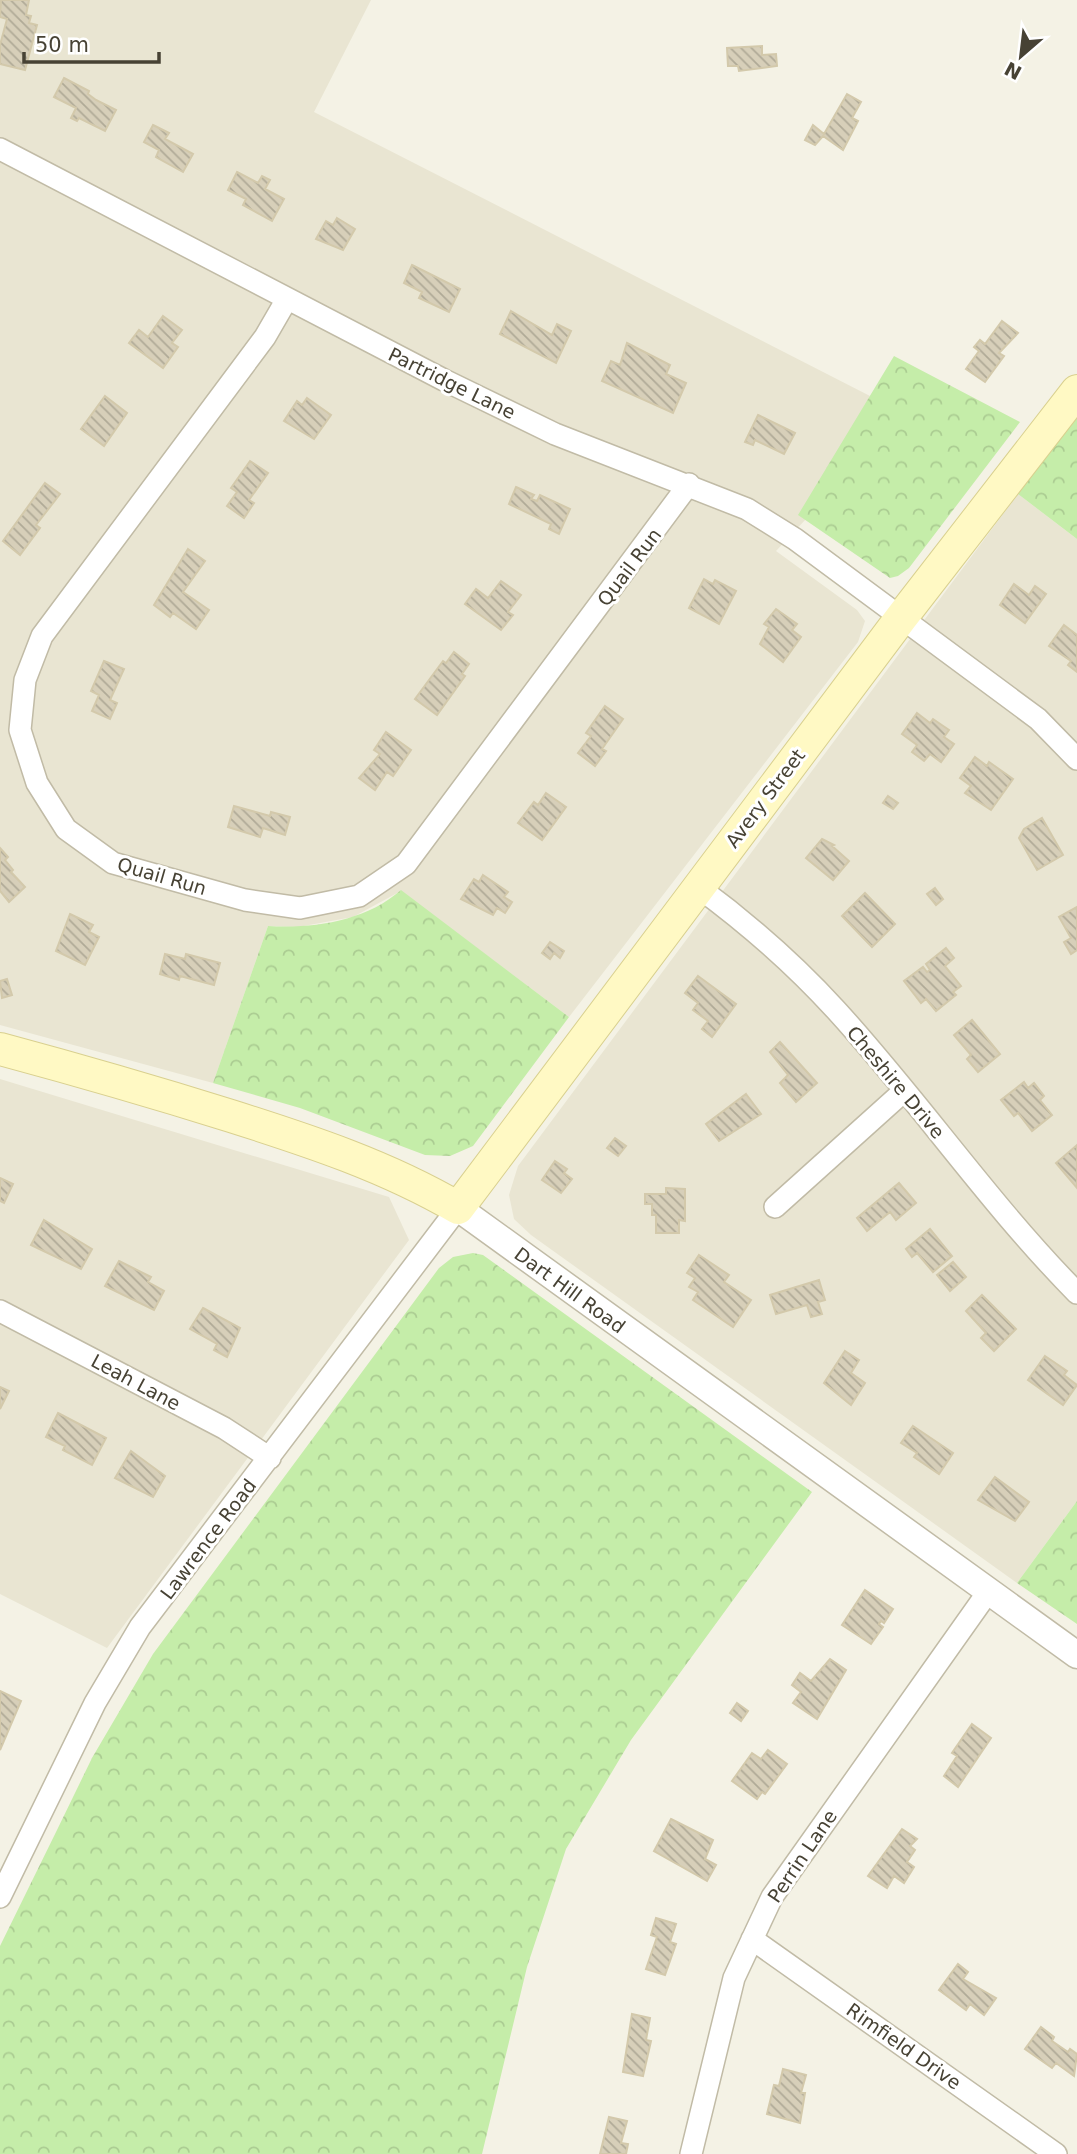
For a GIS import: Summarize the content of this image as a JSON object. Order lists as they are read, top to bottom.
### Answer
{
  "streets": {
    "main road": ["Avery Street", "Dart Hill Road"],
    "street": [
      "Partridge Lane",
      "Quail Run",
      "Cheshire Drive",
      "Leah Lane",
      "Lawrence Road",
      "Perrin Lane",
      "Rimfield Drive"
    ]
  },
  "crossings": [
    ["Partridge Lane", "Quail Run"],
    ["Partridge Lane", "Avery Street"],
    ["Avery Street", "Cheshire Drive"],
    ["Avery Street", "Dart Hill Road"],
    ["Avery Street", "Lawrence Road"],
    ["Dart Hill Road", "Lawrence Road"],
    ["Dart Hill Road", "Perrin Lane"],
    ["Leah Lane", "Lawrence Road"],
    ["Perrin Lane", "Rimfield Drive"]
  ],
  "scale_bar": "50 m",
  "north": "bottom left"
}
